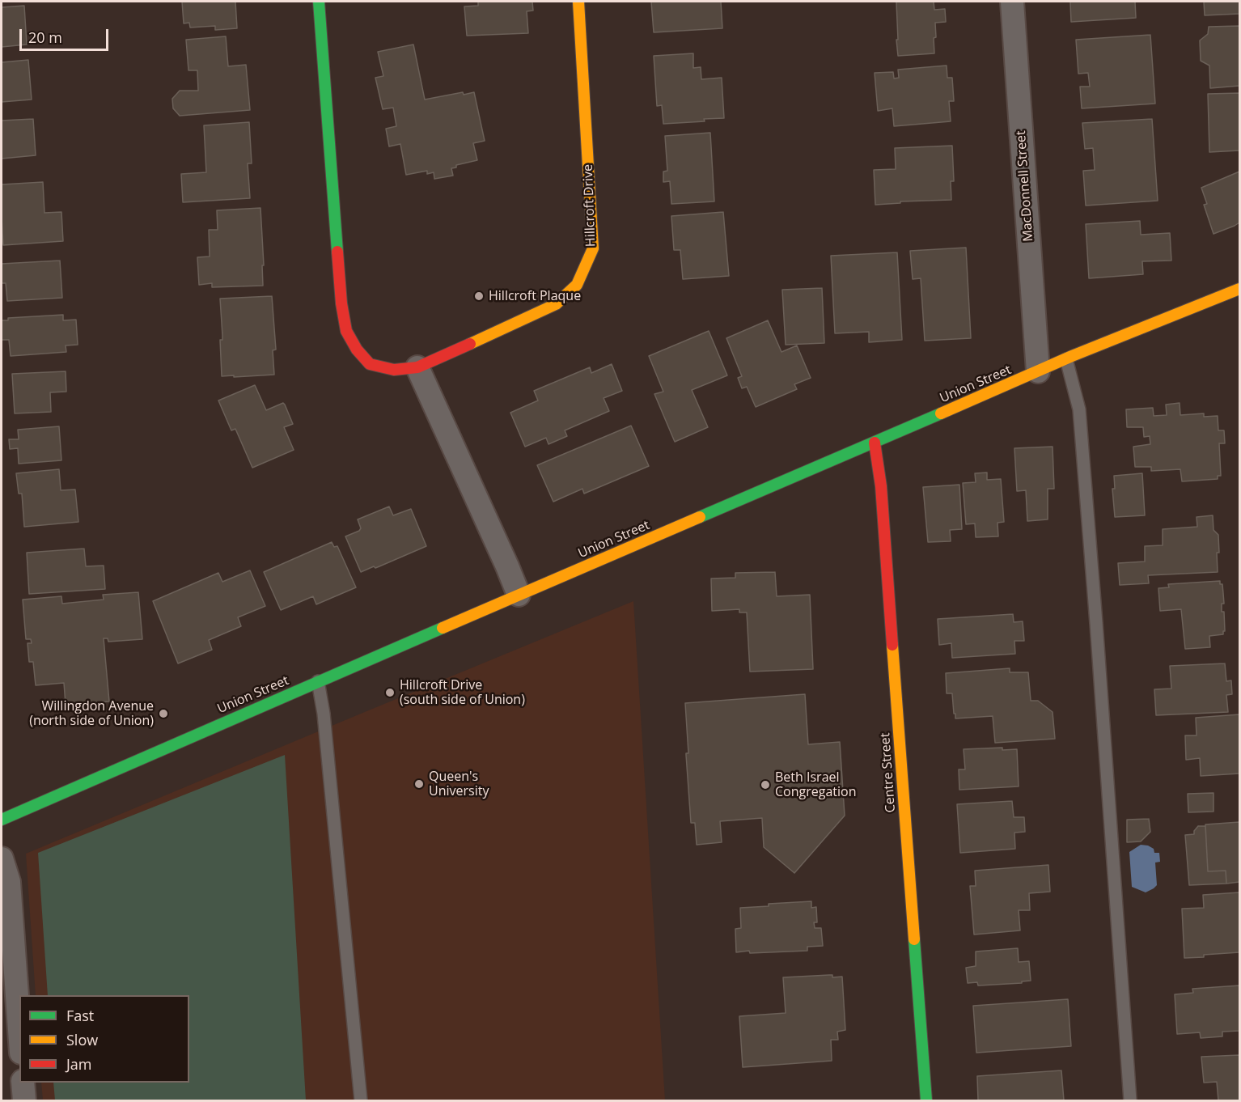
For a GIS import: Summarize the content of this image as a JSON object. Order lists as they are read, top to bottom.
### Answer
{
  "streets": {
    "street": [
      "MacDonnell Street",
      "Hillcroft Drive",
      "Union Street",
      "Centre Street"
    ]
  },
  "crossings": [
    ["MacDonnell Street", "Union Street"],
    ["Union Street", "Centre Street"]
  ],
  "places": [
    "Hillcroft Plaque",
    "Hillcroft Drive (south side of Union)",
    "Willingdon Avenue (north side of Union)",
    "Queen's University",
    "Beth Israel Congregation"
  ],
  "legend": ["Fast", "Slow", "Jam"],
  "scale_bar": "20 m"
}
